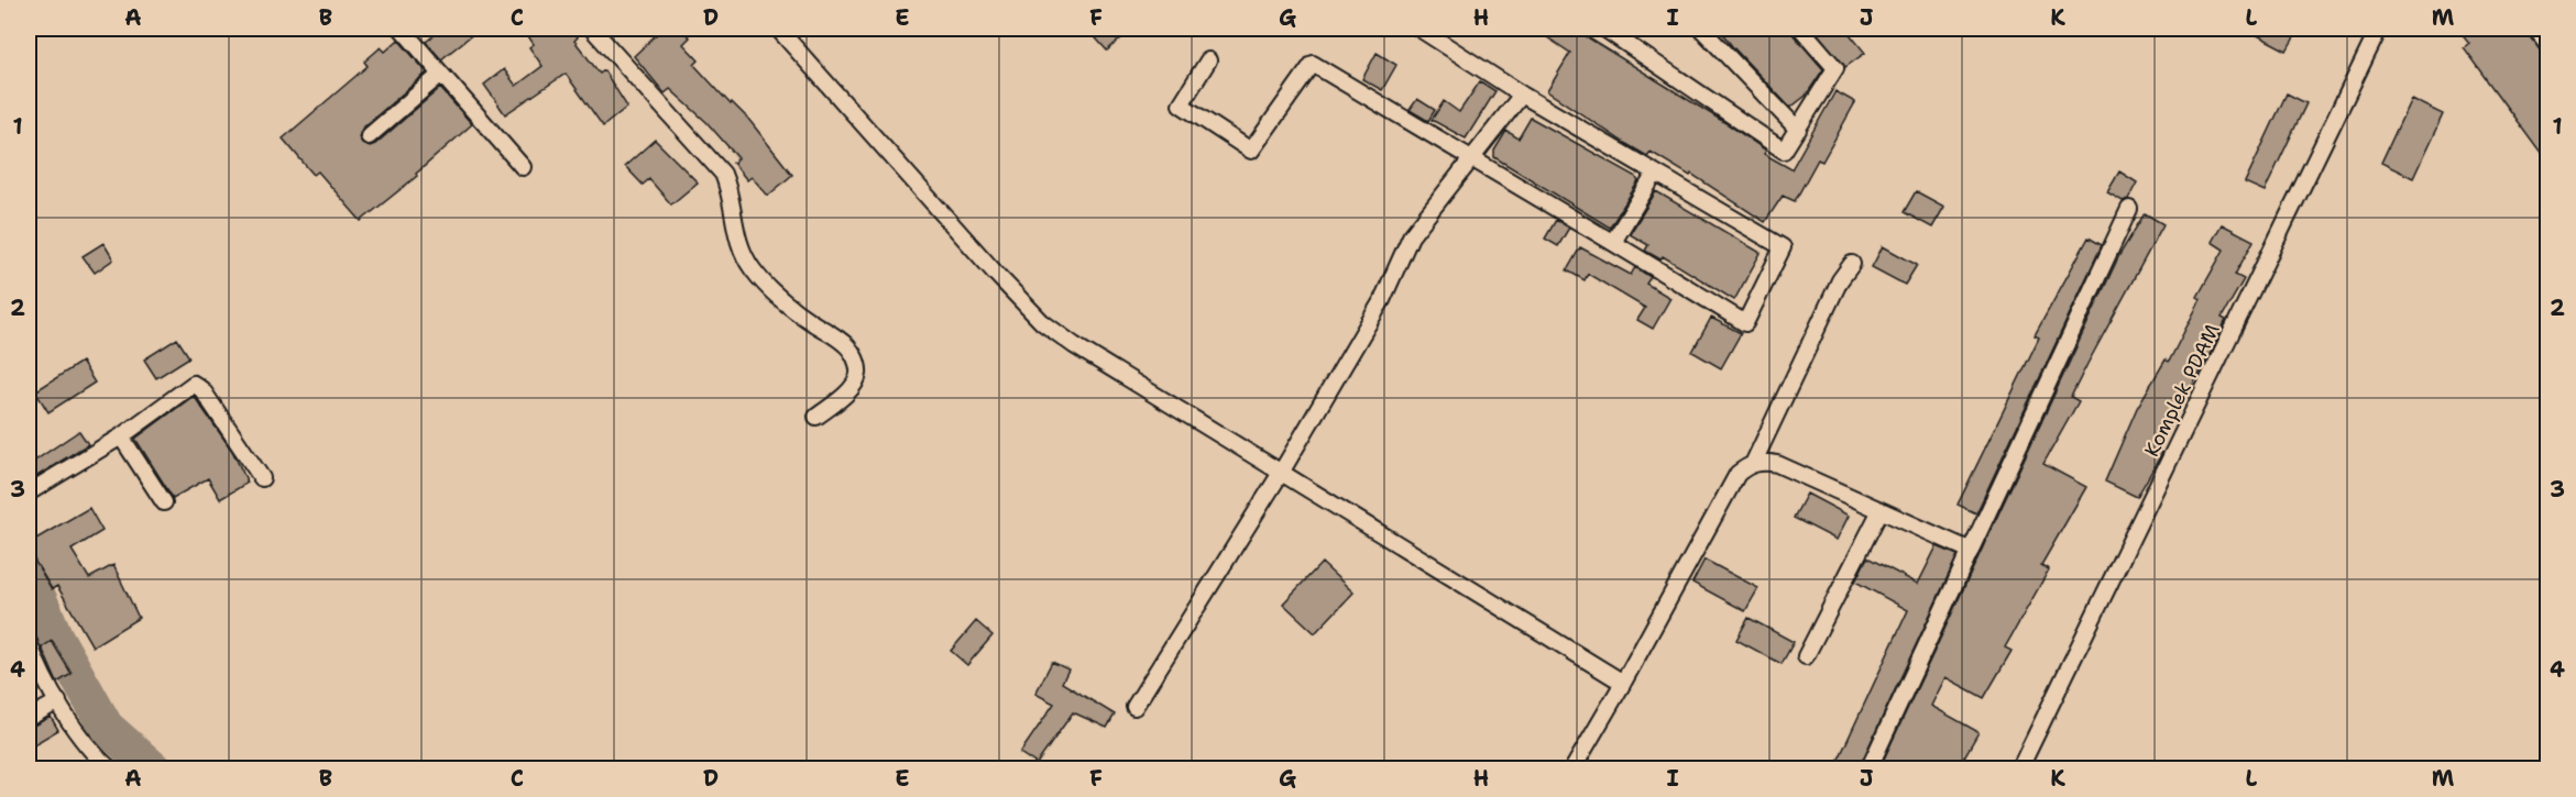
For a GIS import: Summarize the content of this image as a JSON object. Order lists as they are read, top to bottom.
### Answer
{
  "streets": {
    "street": ["Komplek PDAM"]
  },
  "grid": {
    "columns": [
      "A",
      "B",
      "C",
      "D",
      "E",
      "F",
      "G",
      "H",
      "I",
      "J",
      "K",
      "L",
      "M"
    ],
    "rows": [
      "1",
      "2",
      "3",
      "4"
    ]
  }
}
